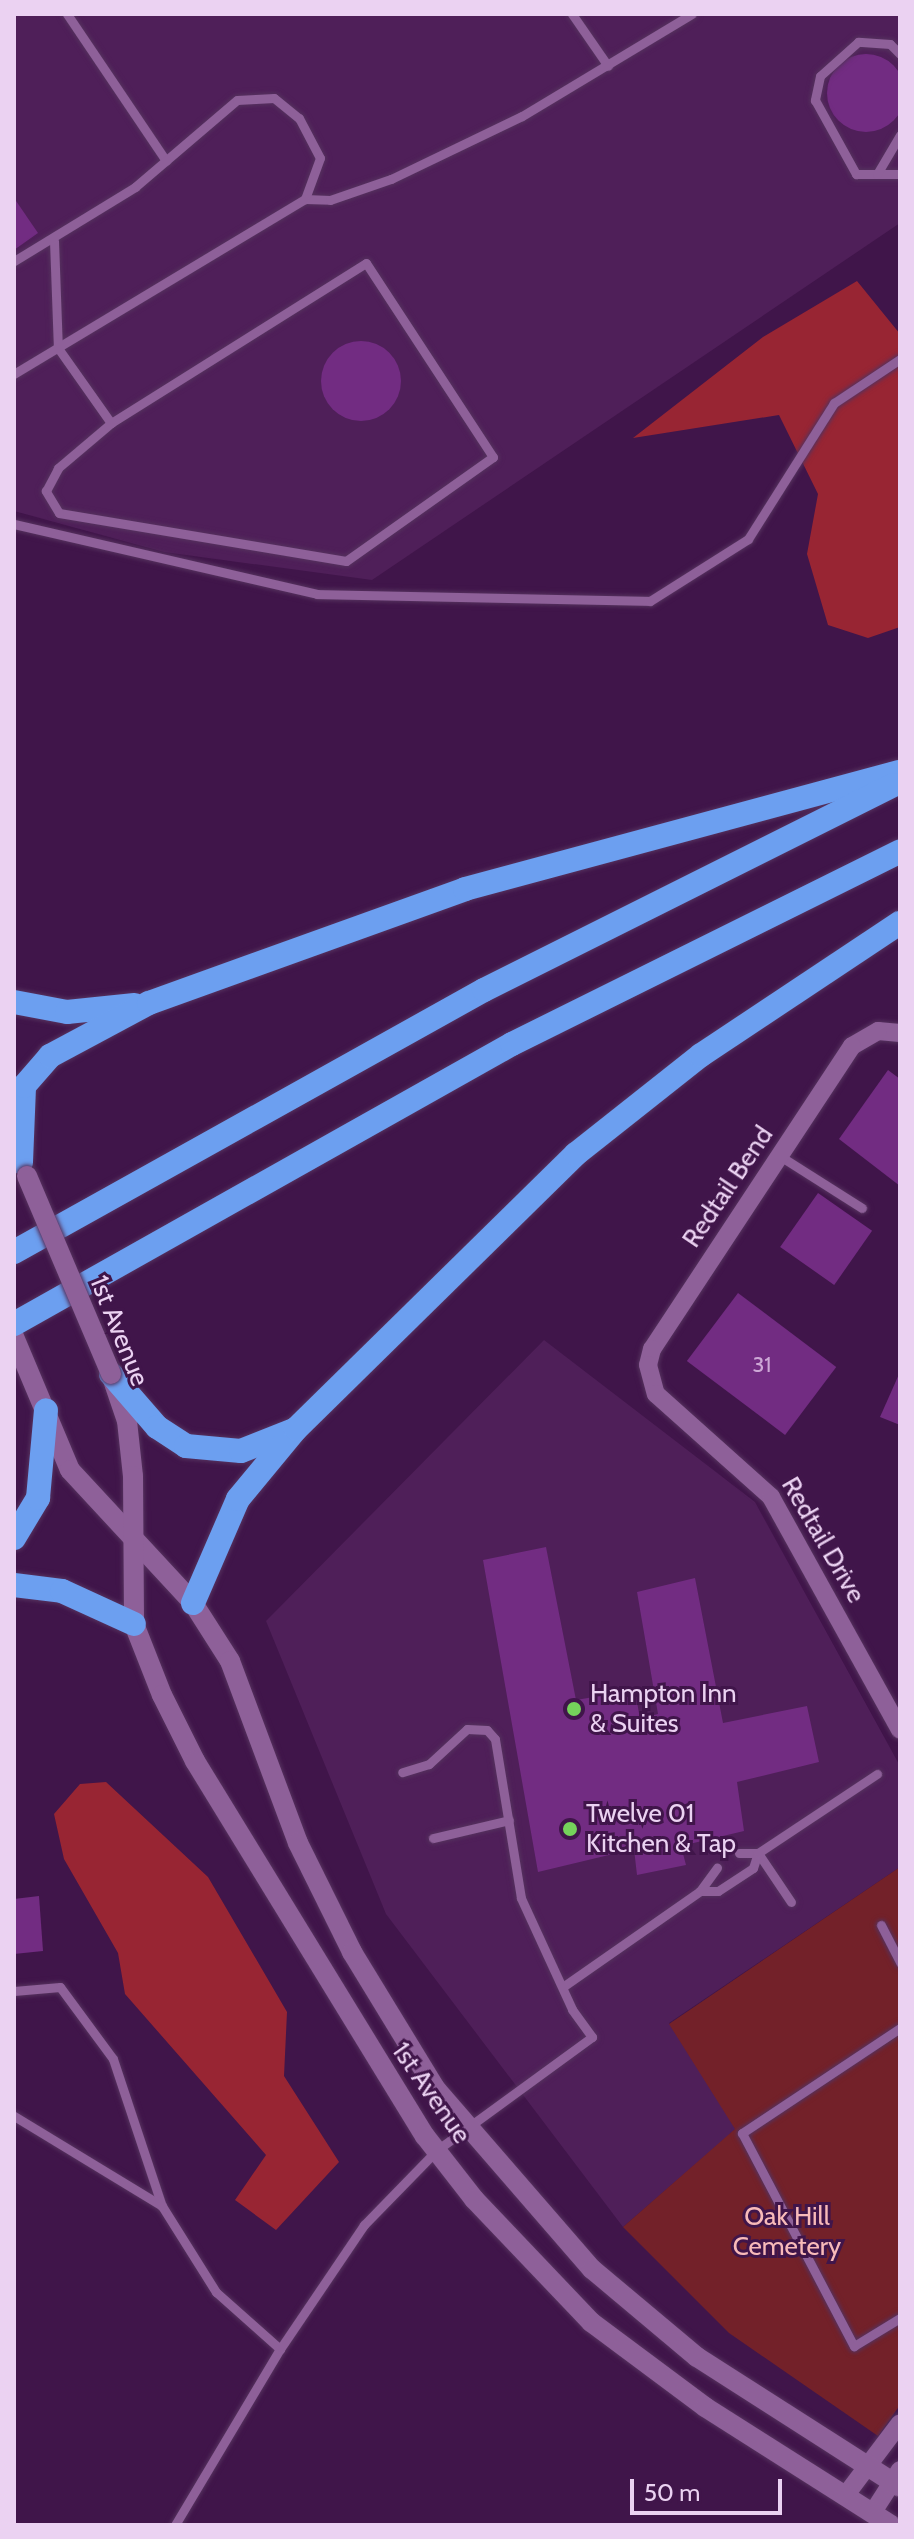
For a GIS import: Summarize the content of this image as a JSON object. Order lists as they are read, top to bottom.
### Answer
{
  "streets": {
    "main road": ["1st Avenue"],
    "street": ["Redtail Bend", "Redtail Drive"]
  },
  "crossings": [
    ["Redtail Bend", "Redtail Drive"]
  ],
  "parks": ["Oak Hill Cemetery"],
  "places": ["Hampton Inn & Suites", "Twelve 01 Kitchen & Tap"],
  "house_numbers": ["31"],
  "scale_bar": "50 m"
}
